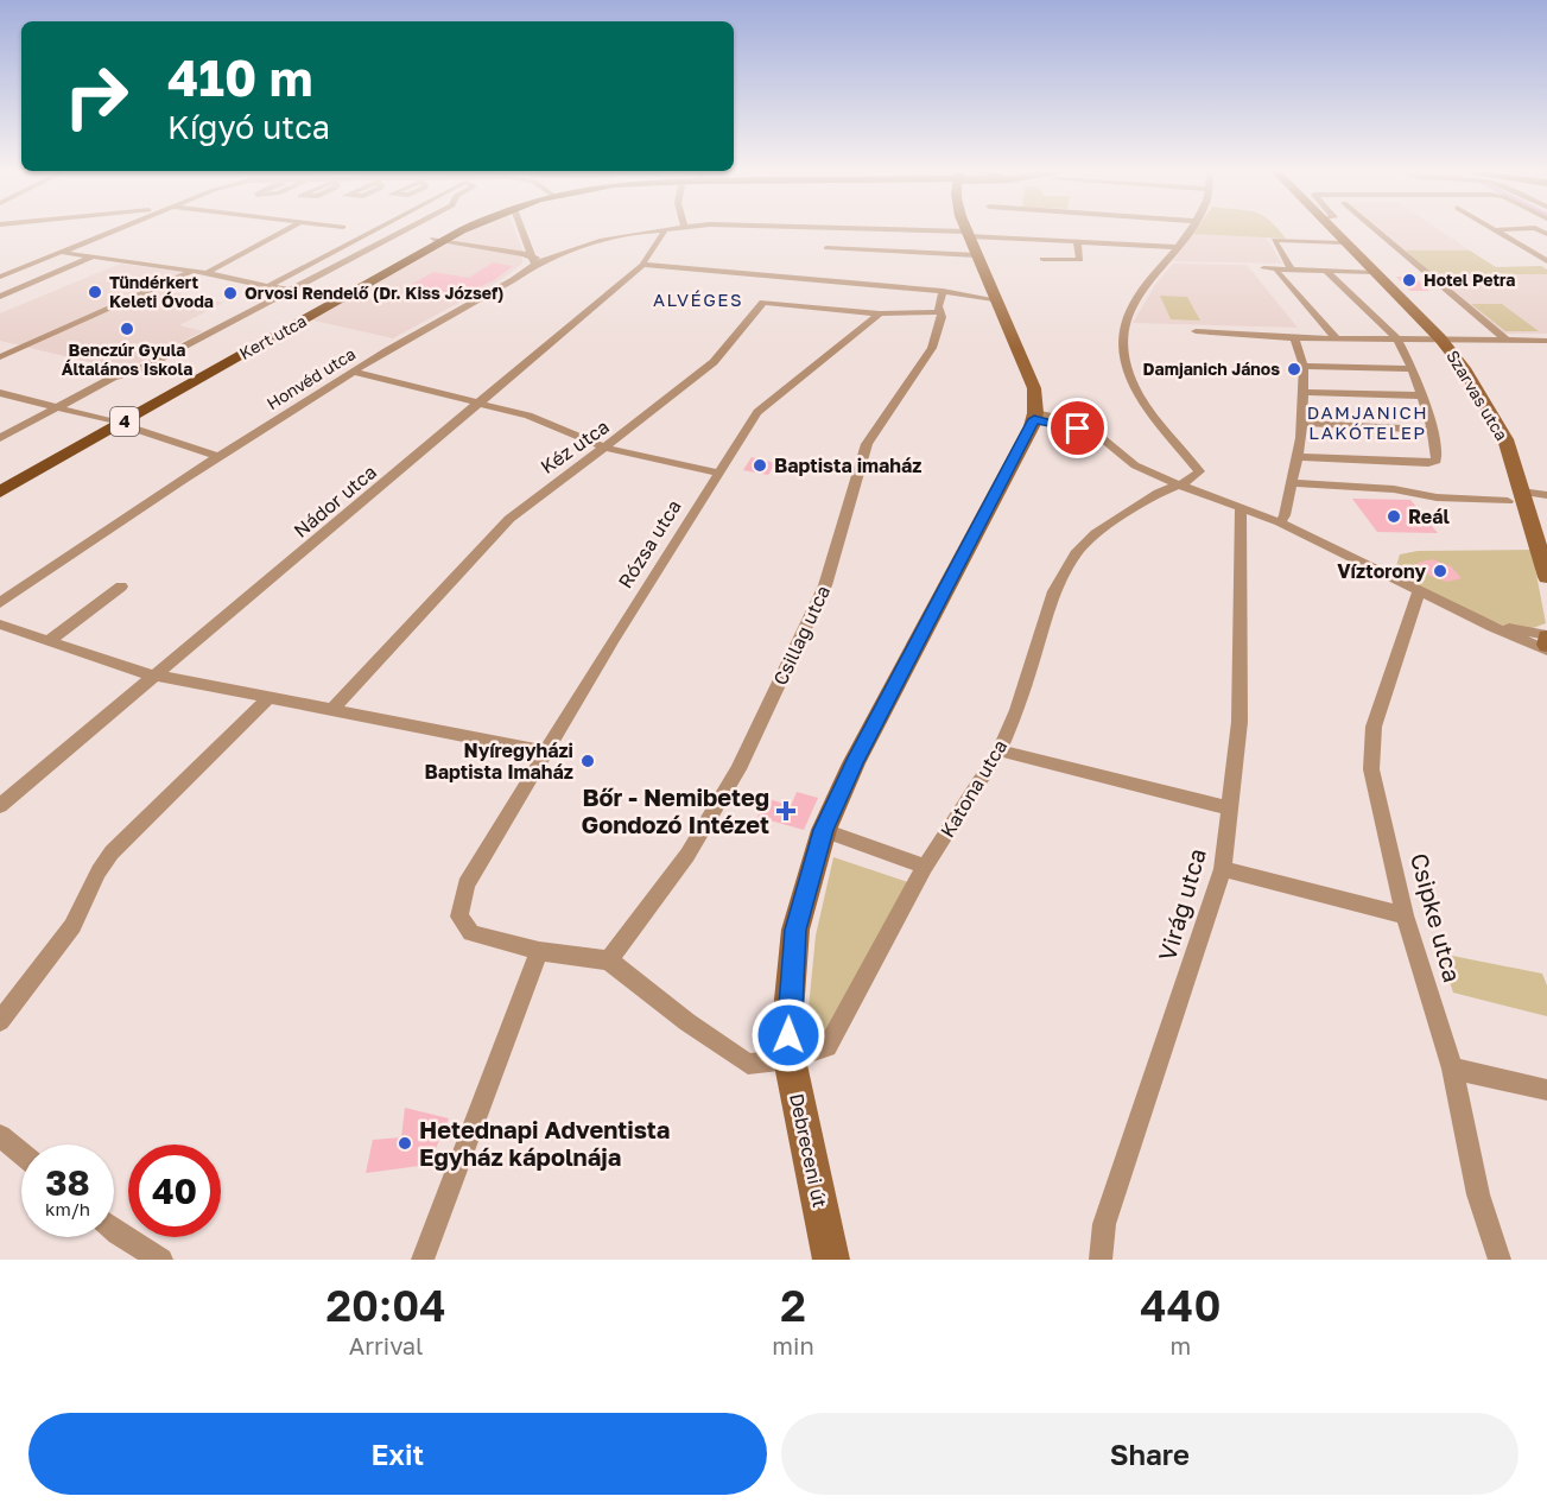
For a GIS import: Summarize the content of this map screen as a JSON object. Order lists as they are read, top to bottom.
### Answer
{
  "streets": {
    "main road": ["Kert utca", "4"],
    "street": [
      "Honvéd utca",
      "Szarvas utca",
      "Kéz utca",
      "Nádor utca",
      "Rózsa utca",
      "Csillag utca",
      "Katona utca",
      "Virág utca",
      "Csipke utca",
      "Debreceni út"
    ]
  },
  "crossings": [
    ["Kéz utca", "Rózsa utca"],
    ["Csillag utca", "Katona utca"],
    ["Katona utca", "Debreceni út"]
  ],
  "districts": ["ALVÉGES", "DAMJANICH LAKÓTELEP"],
  "places": {
    "other": [
      "Hotel Petra",
      "Tündérkert Keleti Óvoda",
      "Orvosi Rendelő (Dr. Kiss József)",
      "Benczúr Gyula Általános Iskola",
      "Damjanich János",
      "Baptista imaház",
      "Reál",
      "Víztorony",
      "Nyíregyházi Baptista Imaház",
      "Hetednapi Adventista Egyház kápolnája"
    ],
    "health": ["Bőr - Nemibeteg Gondozó Intézet"]
  },
  "page": {
    "turn": ["410 m", "Kígyó utca"],
    "speed": "38 km/h",
    "limit": "40",
    "eta": [
      "20:04",
      "Arrival",
      "2",
      "min",
      "440",
      "m"
    ],
    "buttons": ["Exit", "Share"]
  }
}
